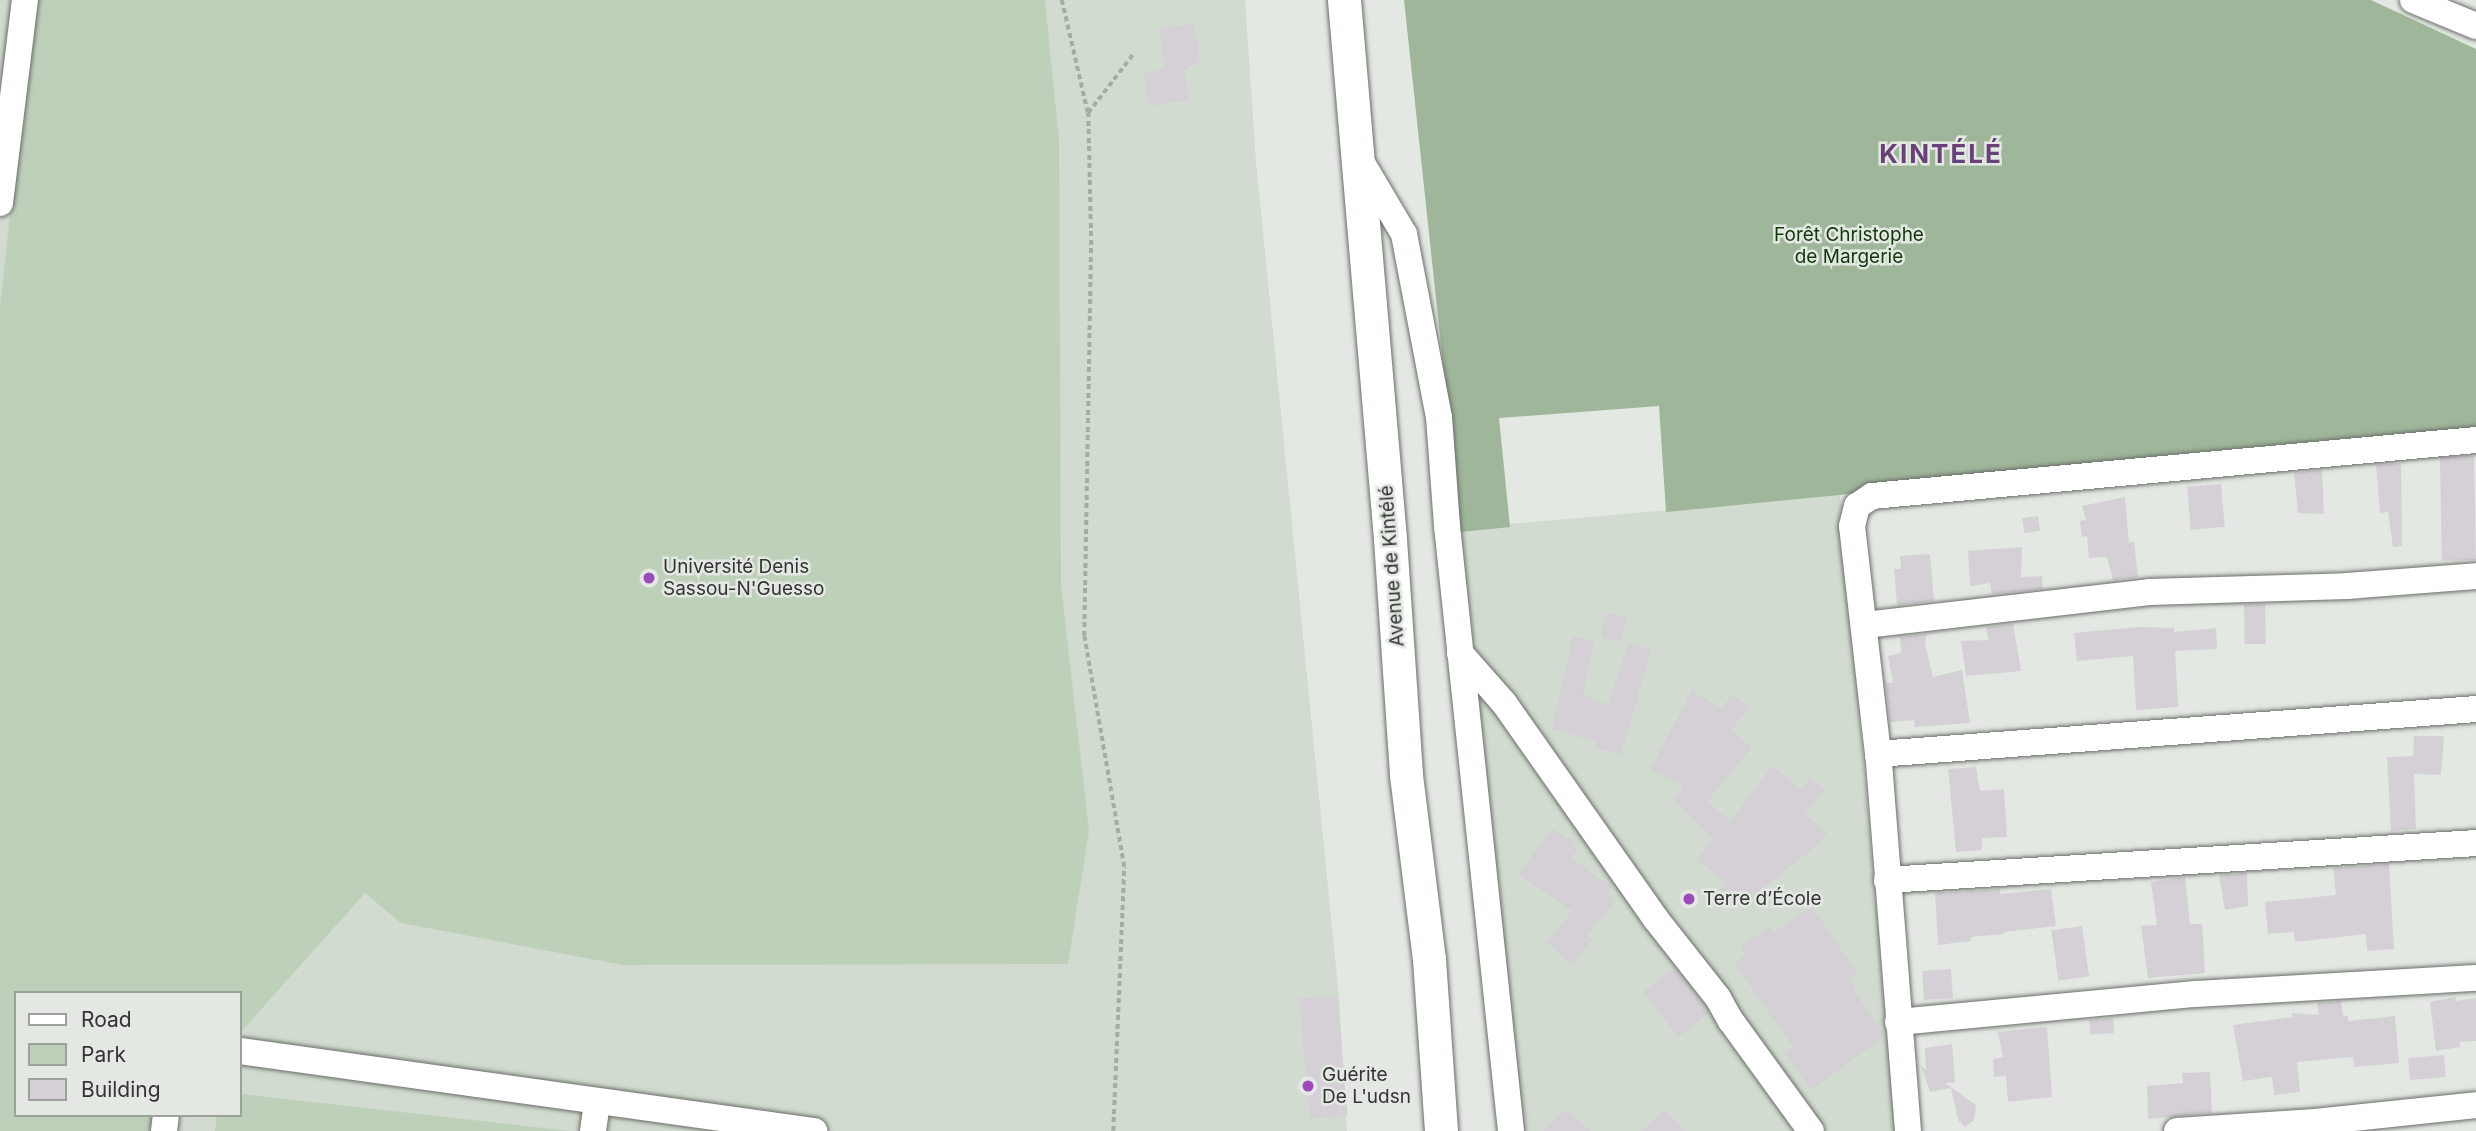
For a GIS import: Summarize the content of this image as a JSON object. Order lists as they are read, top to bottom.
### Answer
{
  "streets": {
    "main road": ["Avenue de Kintélé"]
  },
  "districts": ["KINTÉLÉ"],
  "parks": ["Forêt Christophe de Margerie"],
  "places": ["Université Denis Sassou-N'Guesso", "Terre d’École", "Guérite De L'udsn"],
  "legend": ["Road", "Park", "Building"]
}
